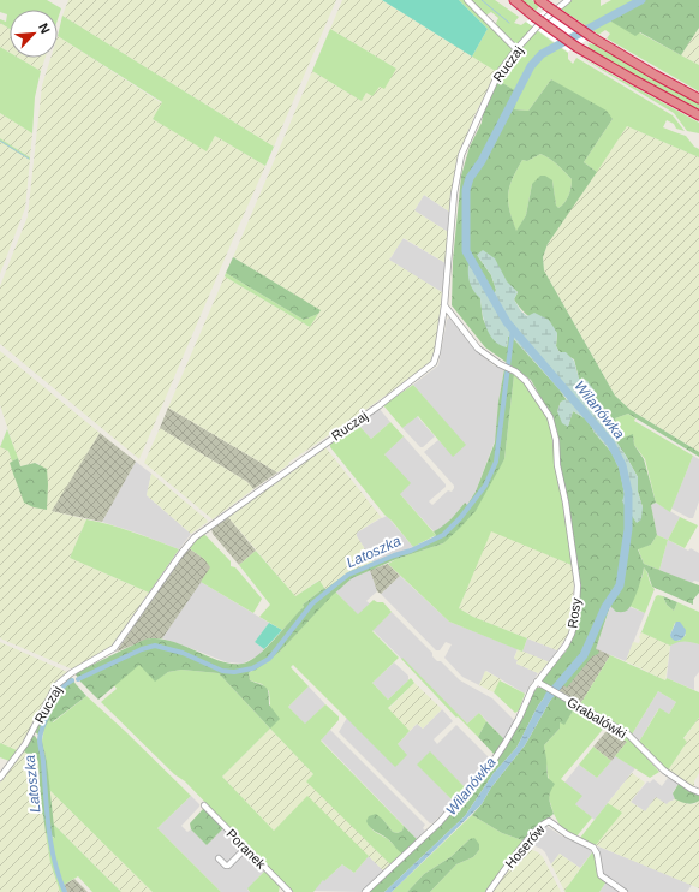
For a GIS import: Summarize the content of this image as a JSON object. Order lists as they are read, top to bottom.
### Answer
{
  "streets": {
    "street": [
      "Ruczaj",
      "Rosy",
      "Grabalówki",
      "Hoserów",
      "Poranek"
    ]
  },
  "crossings": [
    ["Ruczaj", "Rosy"],
    ["Rosy", "Grabalówki"]
  ],
  "water": ["Wilanówka", "Latoszka"],
  "north": "top right"
}
